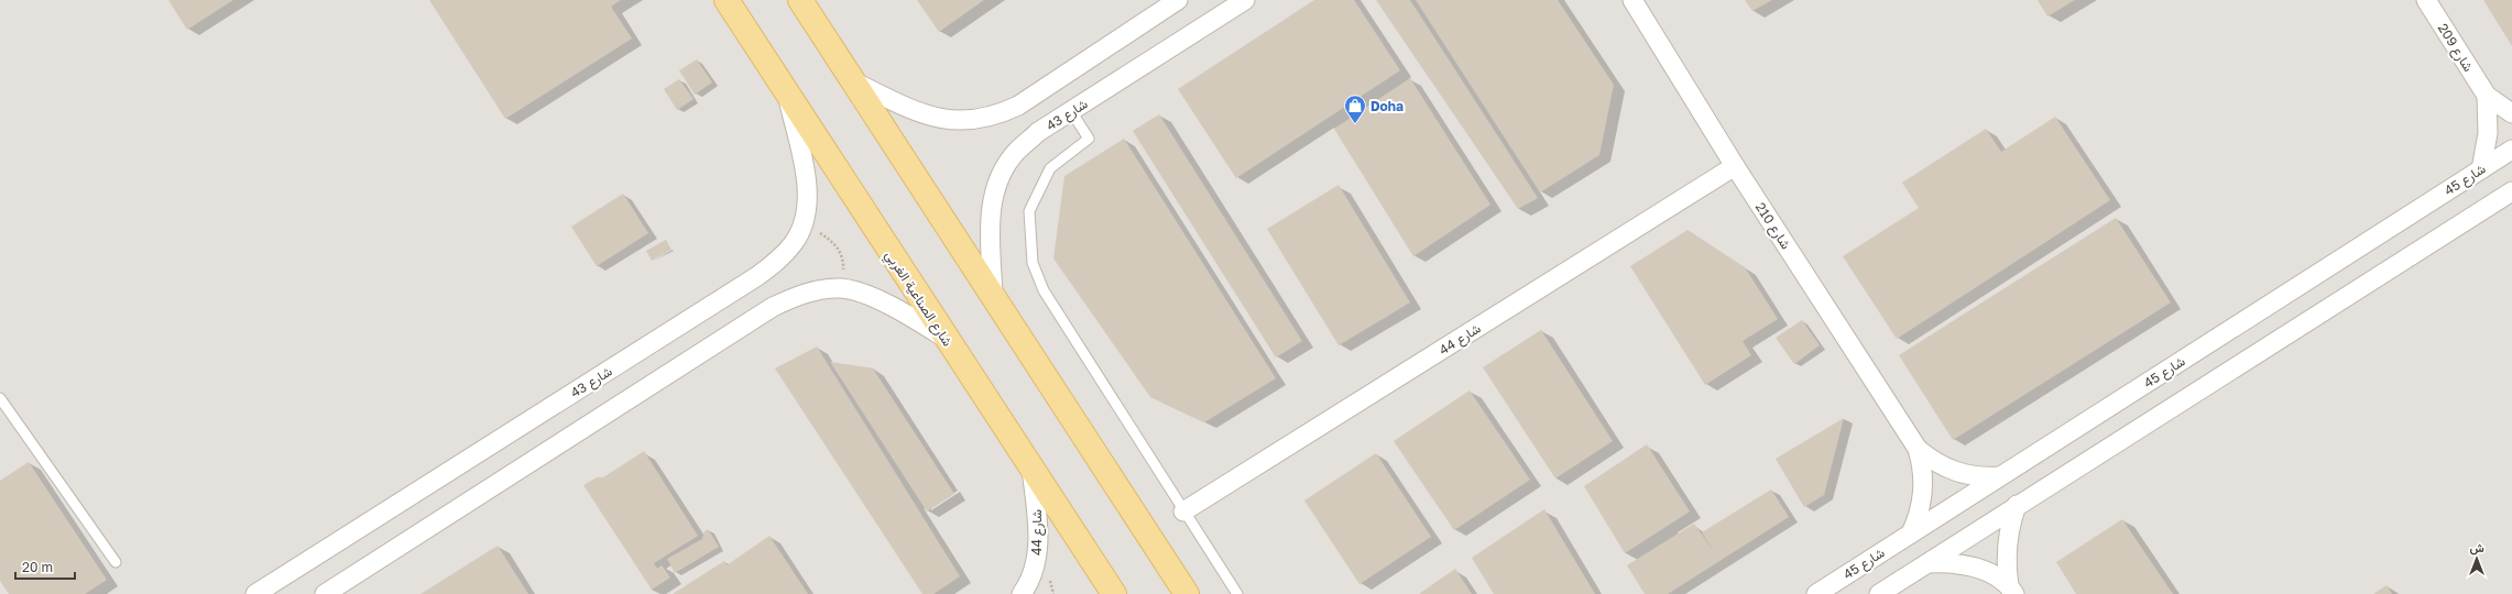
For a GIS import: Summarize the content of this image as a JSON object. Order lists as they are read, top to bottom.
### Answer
{
  "streets": {
    "main road": ["شارع الصناعية الغربي"],
    "street": [
      "شارع 209",
      "شارع 43",
      "شارع 45",
      "شارع 210",
      "شارع 44"
    ]
  },
  "crossings": [
    ["شارع 43", "شارع الصناعية الغربي"],
    ["شارع 45", "شارع 210"],
    ["شارع 210", "شارع 44"],
    ["شارع الصناعية الغربي", "شارع 44"]
  ],
  "places": {
    "shop": ["Doha"]
  },
  "scale_bar": "20 m",
  "north": "top"
}
